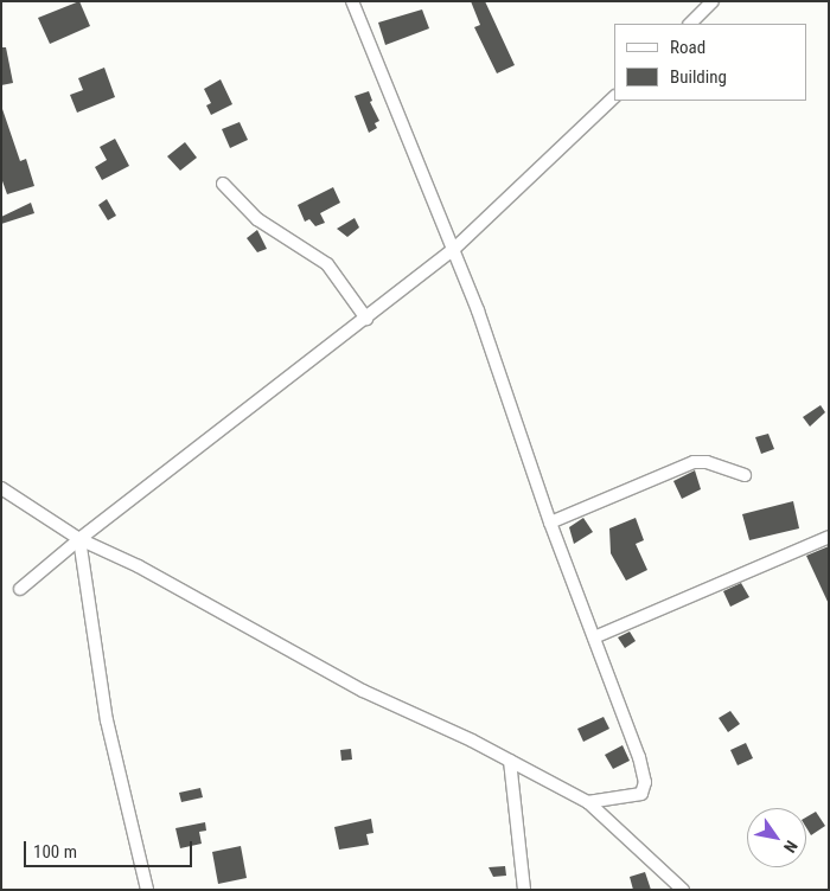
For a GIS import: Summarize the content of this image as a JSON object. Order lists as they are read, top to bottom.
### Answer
{
  "legend": ["Road", "Building"],
  "scale_bar": "100 m",
  "north": "bottom right"
}
